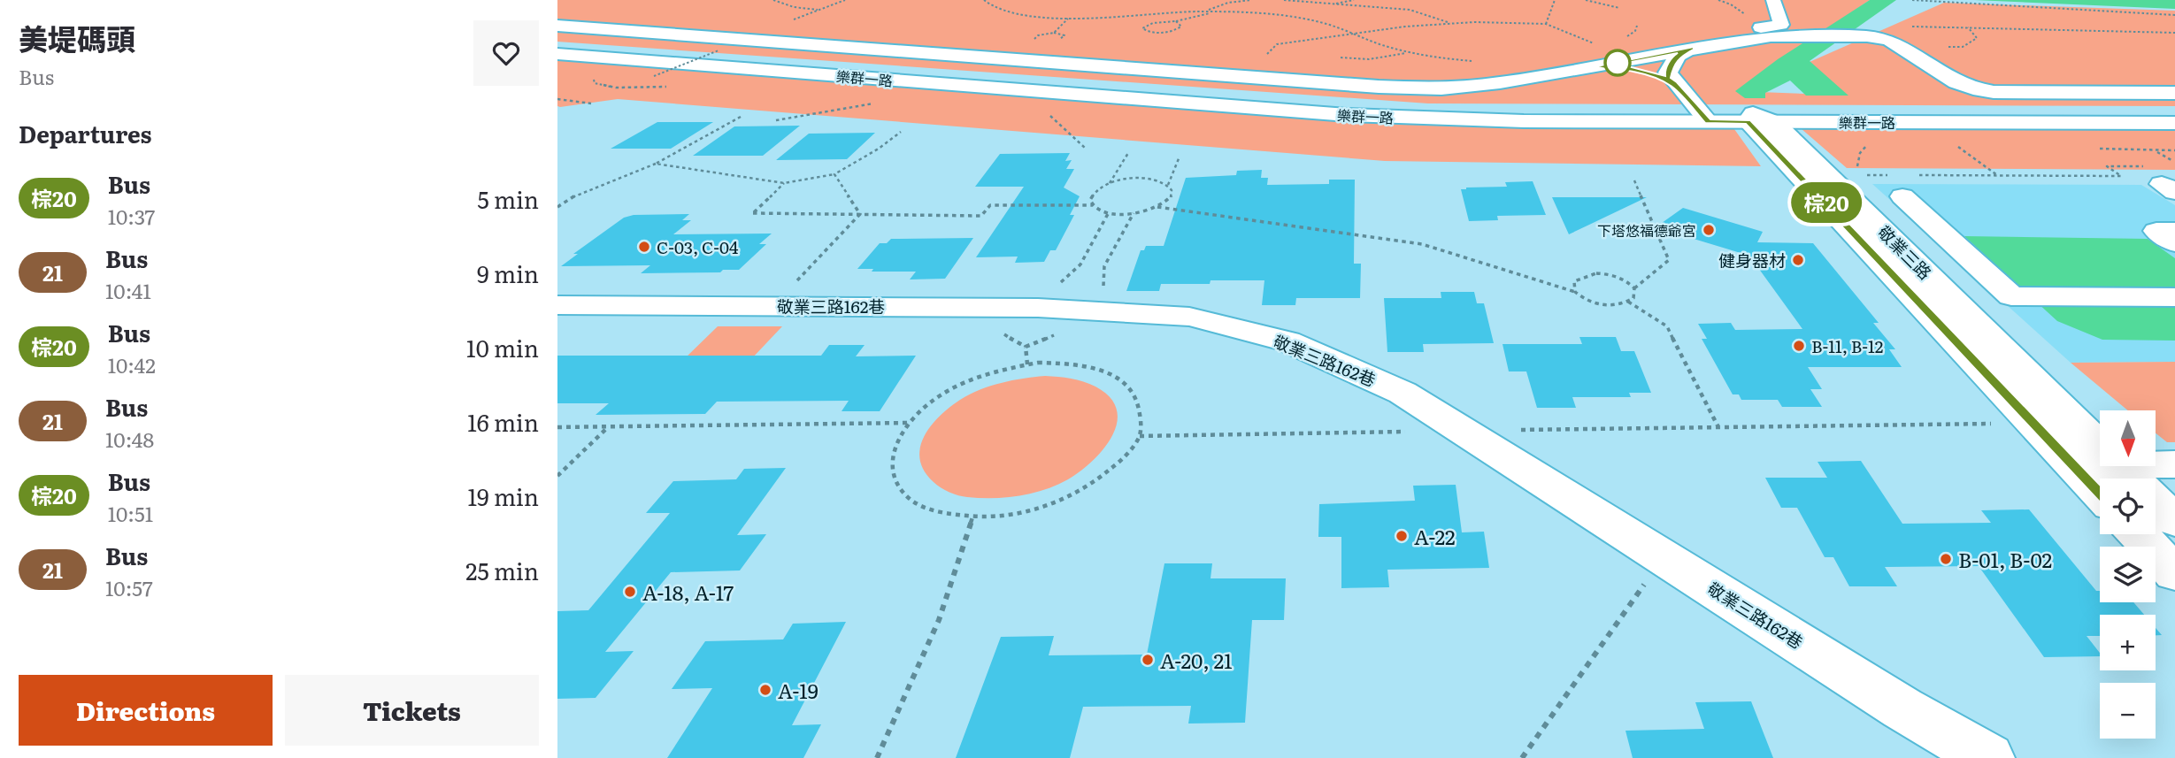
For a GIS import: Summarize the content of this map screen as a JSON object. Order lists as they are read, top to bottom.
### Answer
{
  "streets": {
    "main road": ["樂群一路", "敬業三路", "敬業三路162巷"]
  },
  "crossings": [
    ["樂群一路", "敬業三路"]
  ],
  "places": [
    "下塔悠福德爺宮",
    "C-03, C-04",
    "健身器材",
    "B-11, B-12",
    "A-22",
    "B-01, B-02",
    "A-18, A-17",
    "A-20, 21",
    "A-19"
  ],
  "lines": ["bus line 棕20"],
  "north": "bottom",
  "page": {
    "heading": [
      ["美堤碼頭", "Bus"],
      "Departures"
    ],
    "on_map": "棕20",
    "list": [
      {
        "mark": "棕20",
        "name": "Bus",
        "note": "10:37",
        "value": "5 min"
      },
      {
        "mark": "21",
        "name": "Bus",
        "note": "10:41",
        "value": "9 min"
      },
      {
        "mark": "棕20",
        "name": "Bus",
        "note": "10:42",
        "value": "10 min"
      },
      {
        "mark": "21",
        "name": "Bus",
        "note": "10:48",
        "value": "16 min"
      },
      {
        "mark": "棕20",
        "name": "Bus",
        "note": "10:51",
        "value": "19 min"
      },
      {
        "mark": "21",
        "name": "Bus",
        "note": "10:57",
        "value": "25 min"
      }
    ],
    "map_buttons": ["+", "−"],
    "buttons": ["Directions", "Tickets"]
  }
}
